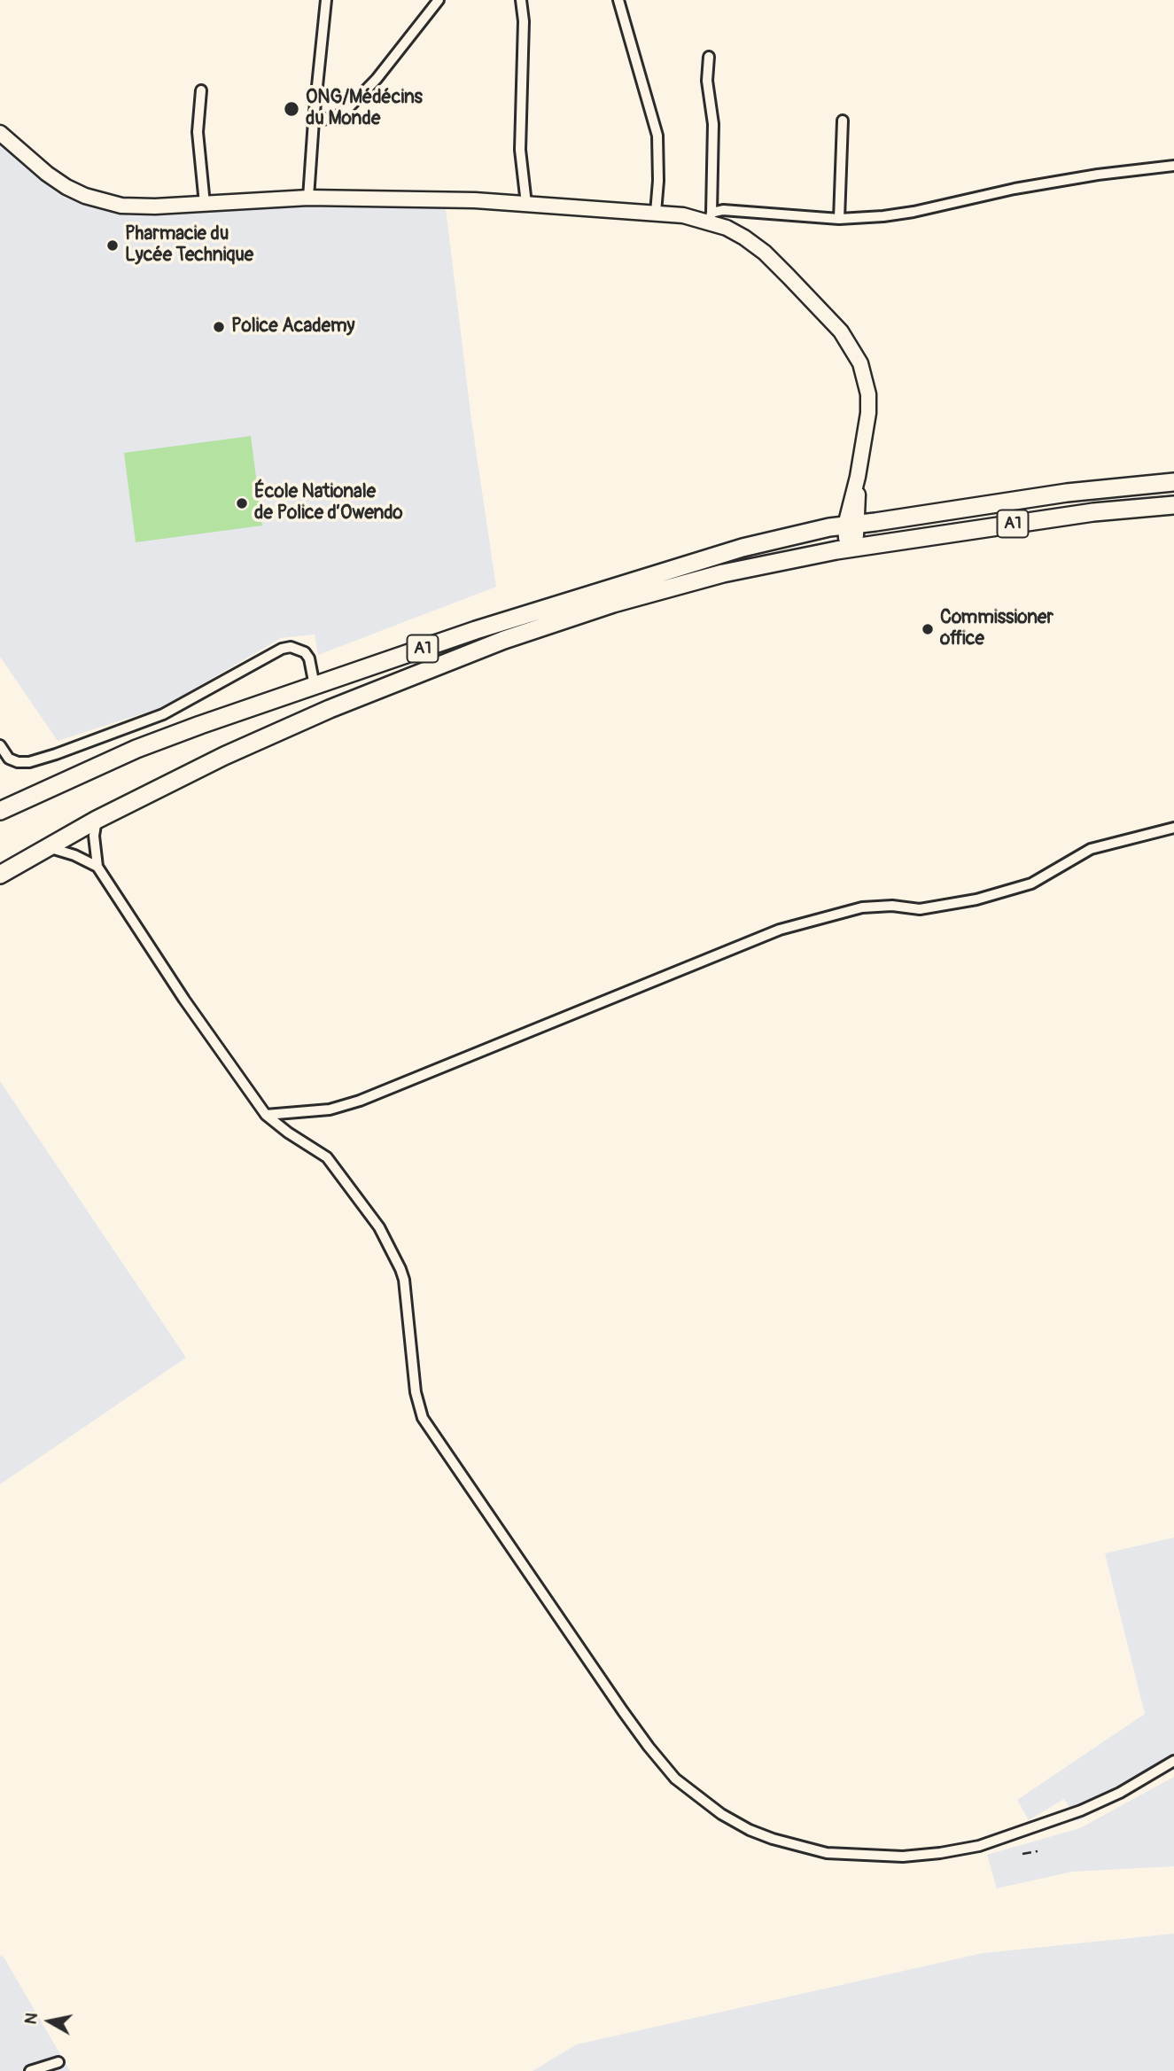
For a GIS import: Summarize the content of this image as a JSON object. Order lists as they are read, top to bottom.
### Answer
{
  "streets": {
    "highway": ["A1"]
  },
  "places": [
    "ONG/Médécins du Monde",
    "Pharmacie du Lycée Technique",
    "Police Academy",
    "École Nationale de Police d’Owendo",
    "Commissioner office"
  ],
  "north": "left"
}
